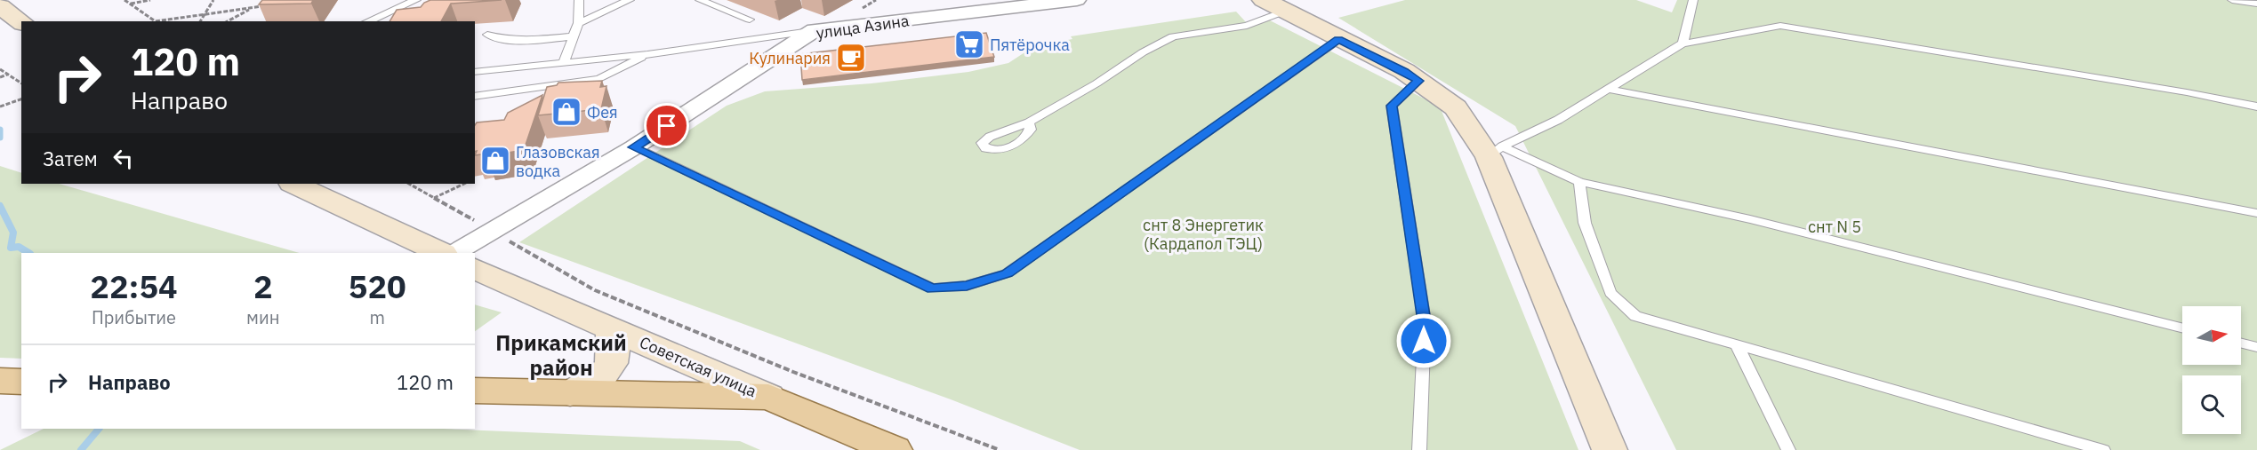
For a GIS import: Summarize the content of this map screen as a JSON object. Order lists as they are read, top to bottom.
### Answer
{
  "streets": {
    "main road": ["Советская улица"],
    "street": ["улица Азина"]
  },
  "districts": ["Прикамский район"],
  "parks": ["снт 8 Энергетик (Кардапол ТЭЦ)", "снт N 5"],
  "places": {
    "supermarket": ["Пятёрочка"],
    "cafe": ["Кулинария"],
    "shop": ["Фея", "Глазовская водка"]
  },
  "north": "right",
  "page": {
    "turn": ["120 m", "Направо"],
    "then": "Затем",
    "eta": [
      "22:54",
      "Прибытие",
      "2",
      "мин",
      "520",
      "m"
    ],
    "list": [
      {
        "name": "Направо",
        "value": "120 m"
      }
    ]
  }
}
